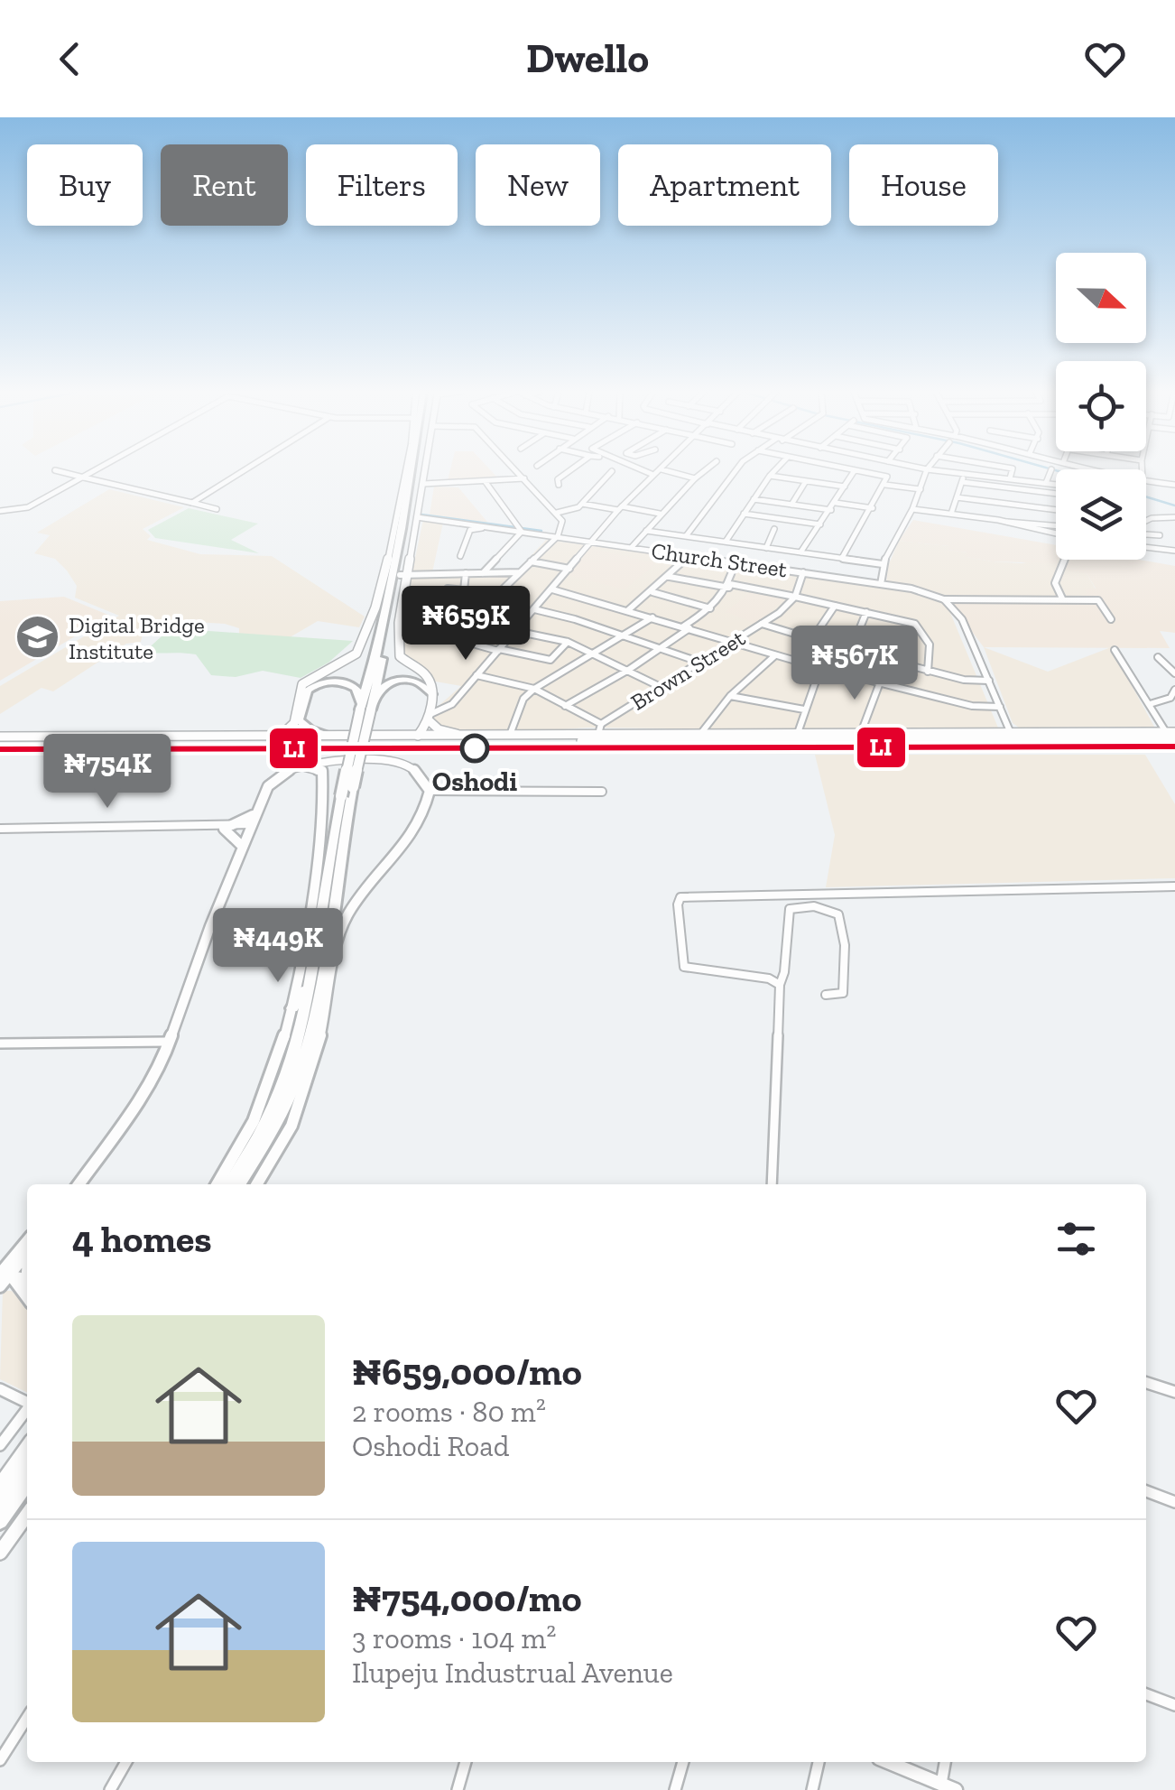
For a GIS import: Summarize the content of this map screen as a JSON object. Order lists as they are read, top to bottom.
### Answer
{
  "streets": {
    "street": ["Church Street", "Brown Street"]
  },
  "crossings": [
    ["Church Street", "Brown Street"]
  ],
  "places": {
    "school or university": ["Digital Bridge Institute"],
    "other": ["Oshodi"]
  },
  "lines": ["transit line LI"],
  "north": "right",
  "page": {
    "header": "Dwello",
    "chip": [
      "Buy",
      "Rent",
      "Filters",
      "New",
      "Apartment",
      "House"
    ],
    "price": [
      "₦659K",
      "₦567K",
      "₦754K",
      "₦449K"
    ],
    "heading": "4 homes",
    "list": [
      {
        "name": "₦659,000/mo",
        "note": "2 rooms · 80 m² · Oshodi Road"
      },
      {
        "name": "₦754,000/mo",
        "note": "3 rooms · 104 m² · Ilupeju Industrual Avenue"
      }
    ]
  }
}
